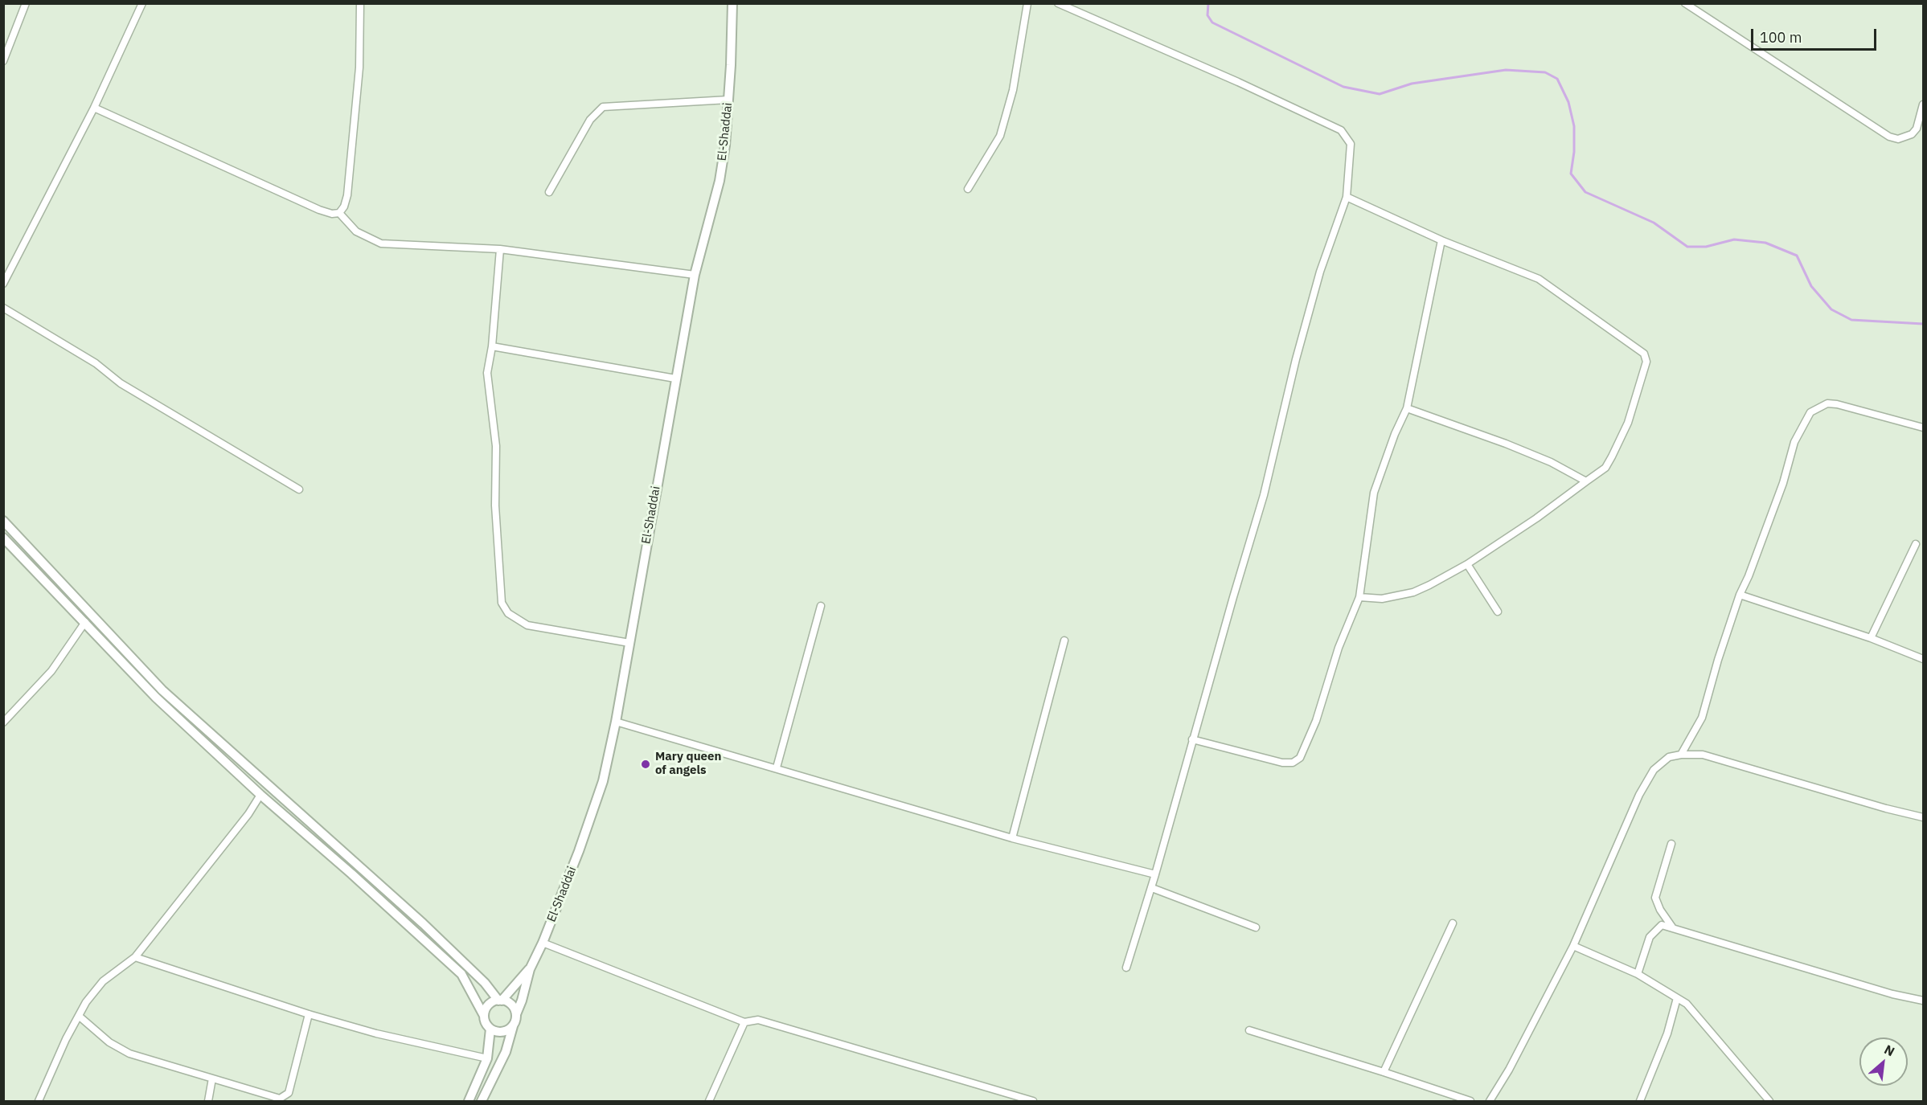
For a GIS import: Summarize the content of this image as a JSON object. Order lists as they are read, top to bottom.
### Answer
{
  "streets": {
    "street": ["El-Shaddai"]
  },
  "places": ["Mary queen of angels"],
  "scale_bar": "100 m",
  "north": "top right"
}
